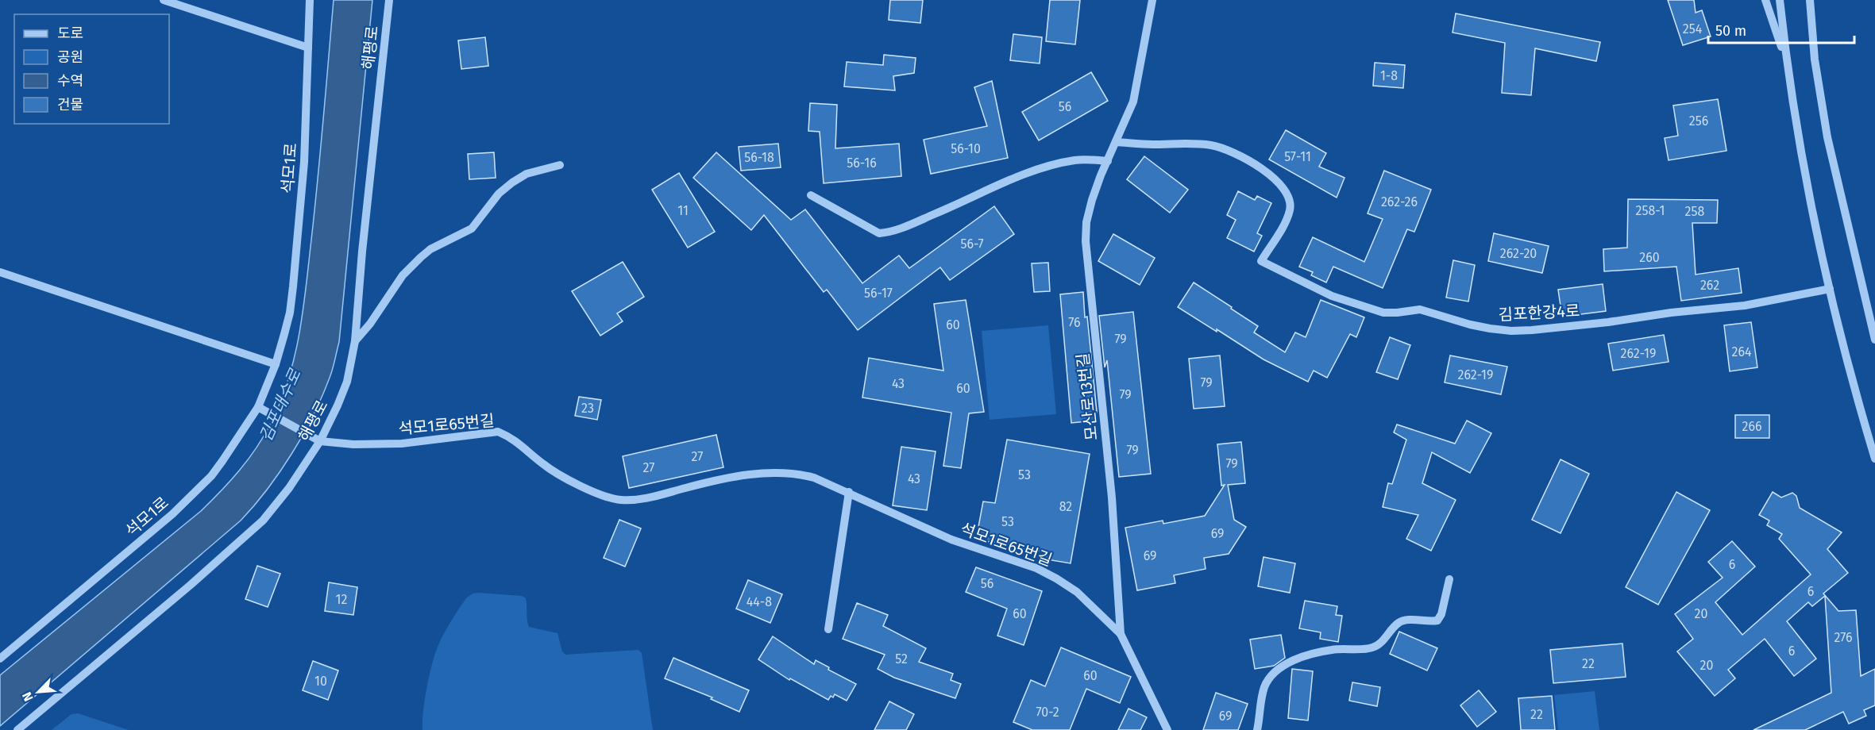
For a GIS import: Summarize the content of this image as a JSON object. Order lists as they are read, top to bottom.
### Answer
{
  "streets": {
    "street": [
      "해평로",
      "석모1로",
      "김포한강4로",
      "모산로13번길",
      "석모1로65번길"
    ]
  },
  "crossings": [
    ["해평로", "석모1로65번길"],
    ["석모1로", "석모1로65번길"],
    ["김포한강4로", "모산로13번길"],
    ["모산로13번길", "석모1로65번길"]
  ],
  "water": ["김포대수로"],
  "house_numbers": [
    "254",
    "1-8",
    "56",
    "256",
    "56-10",
    "57-11",
    "56-18",
    "56-16",
    "262-26",
    "11",
    "258-1",
    "258",
    "56-7",
    "262-20",
    "260",
    "262",
    "56-17",
    "76",
    "60",
    "79",
    "264",
    "262-19",
    "262-19",
    "79",
    "43",
    "60",
    "79",
    "23",
    "266",
    "79",
    "27",
    "79",
    "27",
    "53",
    "43",
    "82",
    "53",
    "69",
    "69",
    "6",
    "56",
    "6",
    "12",
    "44-8",
    "60",
    "20",
    "276",
    "6",
    "52",
    "22",
    "20",
    "60",
    "10",
    "70-2",
    "22",
    "69"
  ],
  "legend": [
    "도로",
    "공원",
    "수역",
    "건물"
  ],
  "scale_bar": "50 m",
  "north": "bottom left"
}
